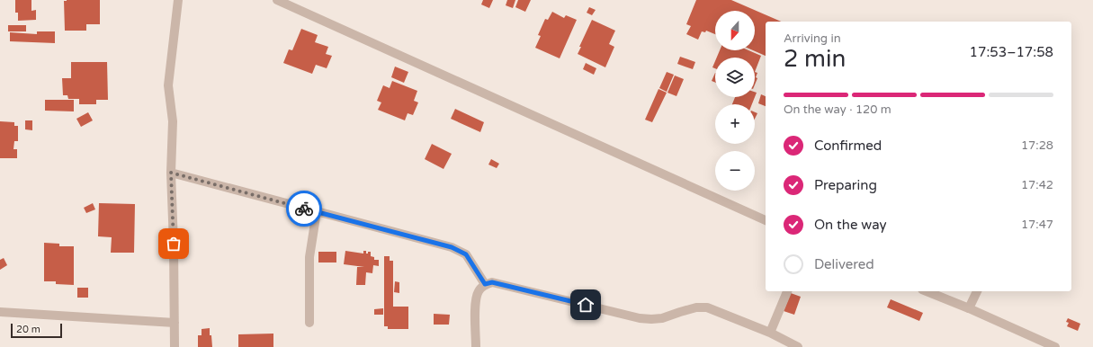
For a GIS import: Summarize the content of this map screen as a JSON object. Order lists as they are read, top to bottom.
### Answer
{
  "scale_bar": "20 m",
  "north": "bottom",
  "page": {
    "map_buttons": ["+", "−"],
    "heading": ["2 min", "Arriving in", "17:53–17:58"],
    "bar": "On the way · 120 m",
    "list": [
      ["Confirmed", "17:28"],
      ["Preparing", "17:42"],
      ["On the way", "17:47"],
      "Delivered"
    ],
    "scale": "20 m"
  }
}
